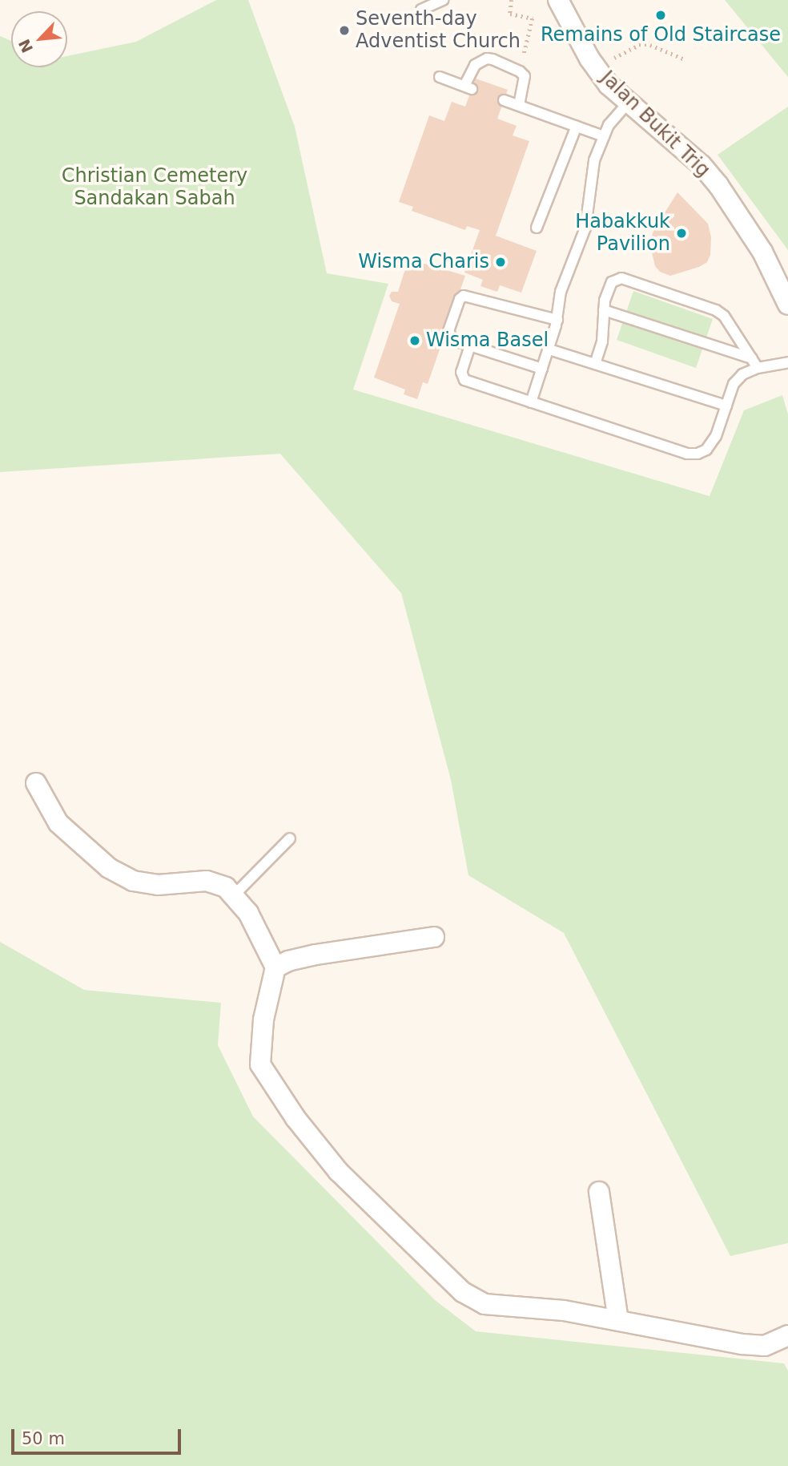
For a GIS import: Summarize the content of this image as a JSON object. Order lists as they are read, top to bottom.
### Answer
{
  "streets": {
    "street": ["Jalan Bukit Trig"]
  },
  "parks": ["Christian Cemetery Sandakan Sabah"],
  "places": [
    "Remains of Old Staircase",
    "Seventh-day Adventist Church",
    "Habakkuk Pavilion",
    "Wisma Charis",
    "Wisma Basel"
  ],
  "scale_bar": "50 m",
  "north": "bottom left"
}
